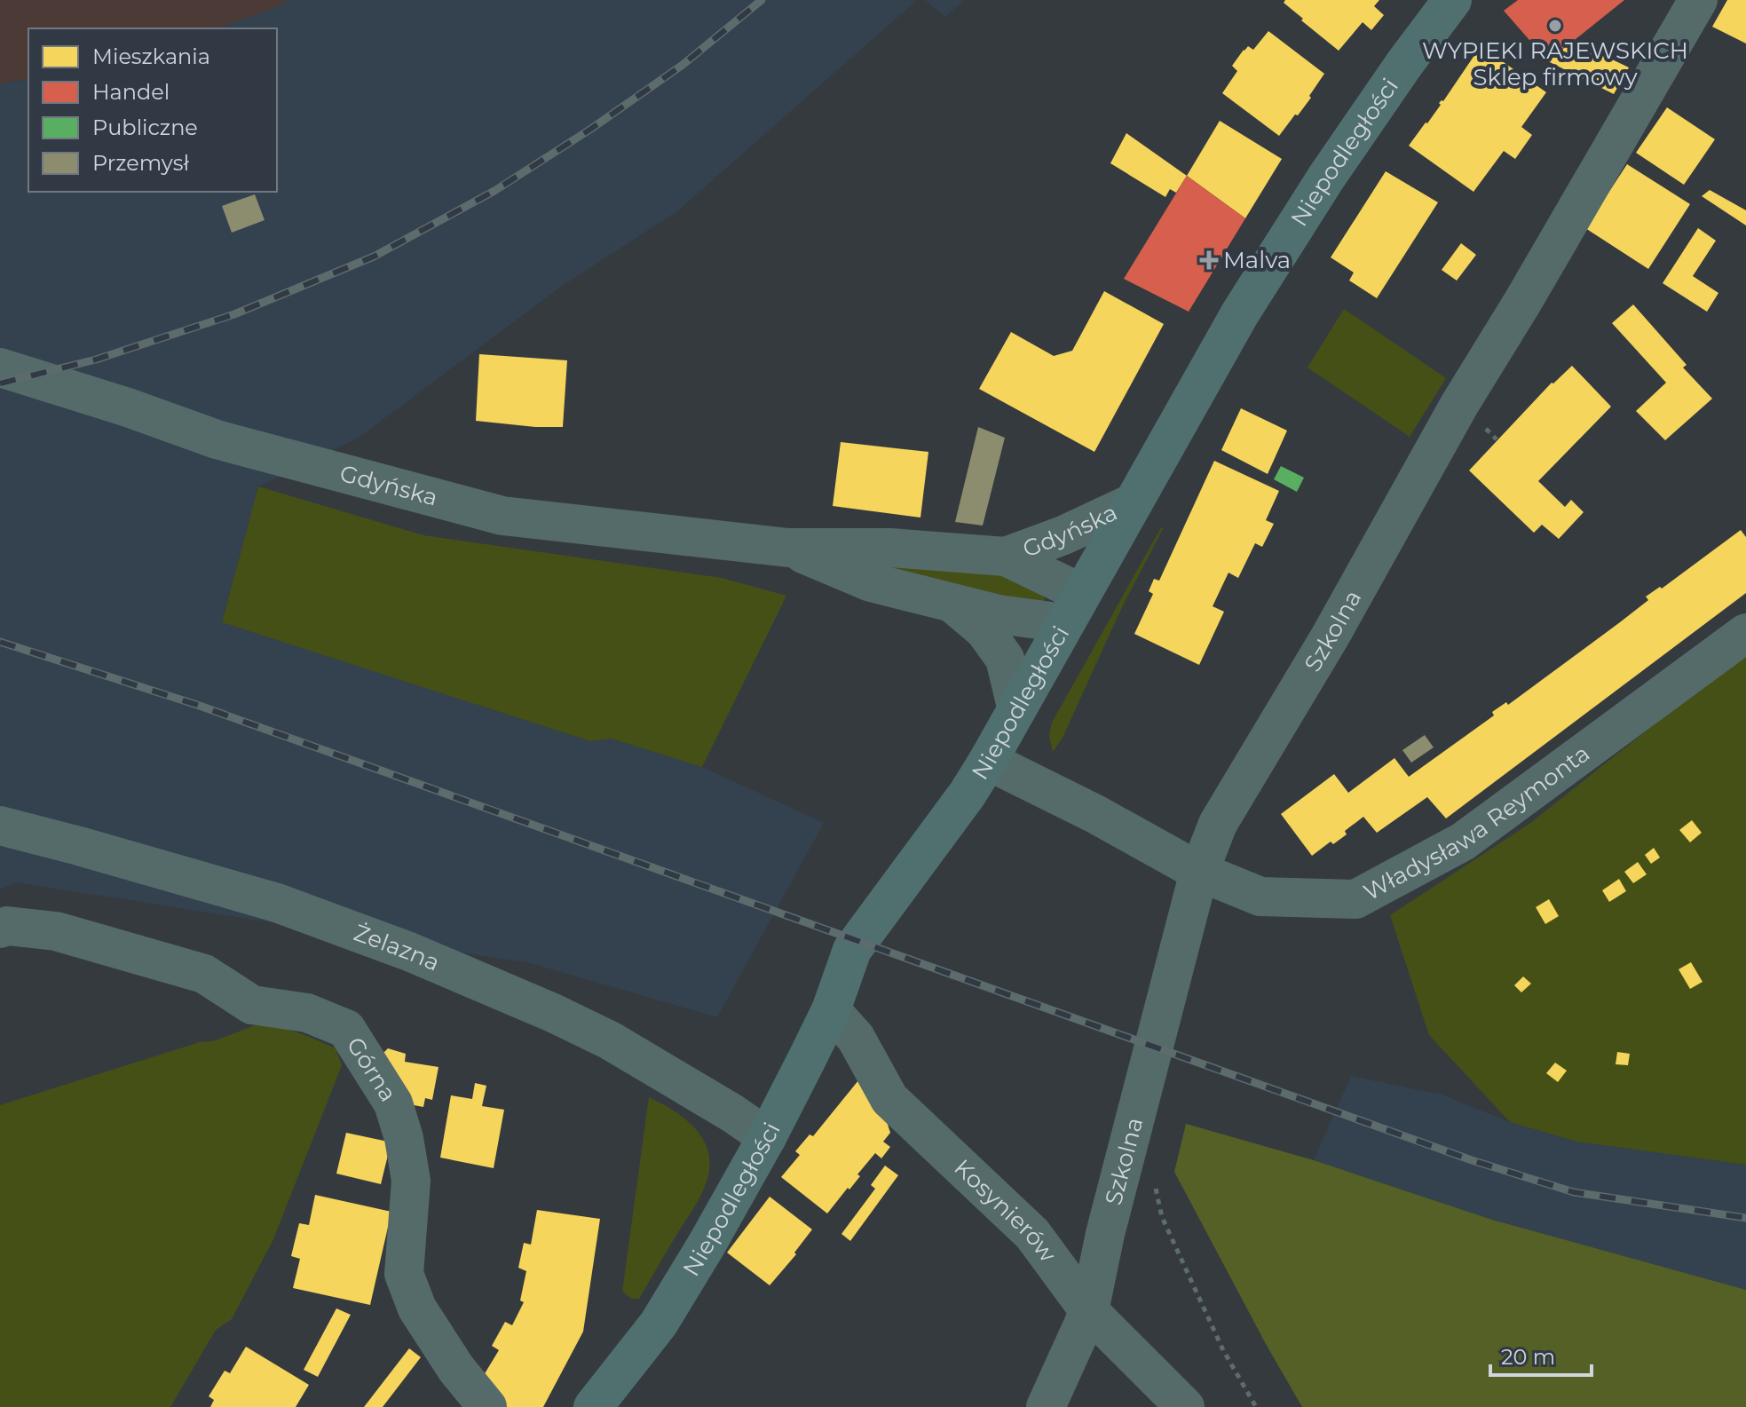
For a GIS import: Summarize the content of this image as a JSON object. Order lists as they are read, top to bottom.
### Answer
{
  "streets": {
    "main road": ["Niepodległości"],
    "street": [
      "Gdyńska",
      "Szkolna",
      "Władysława Reymonta",
      "Żelazna",
      "Górna",
      "Kosynierów"
    ]
  },
  "crossings": [
    ["Niepodległości", "Gdyńska"],
    ["Niepodległości", "Władysława Reymonta"],
    ["Niepodległości", "Żelazna"],
    ["Niepodległości", "Kosynierów"],
    ["Szkolna", "Władysława Reymonta"],
    ["Szkolna", "Kosynierów"]
  ],
  "places": {
    "other": ["WYPIEKI RAJEWSKICH Sklep firmowy"],
    "health": ["Malva"]
  },
  "legend": [
    "Mieszkania",
    "Handel",
    "Publiczne",
    "Przemysł"
  ],
  "scale_bar": "20 m"
}
